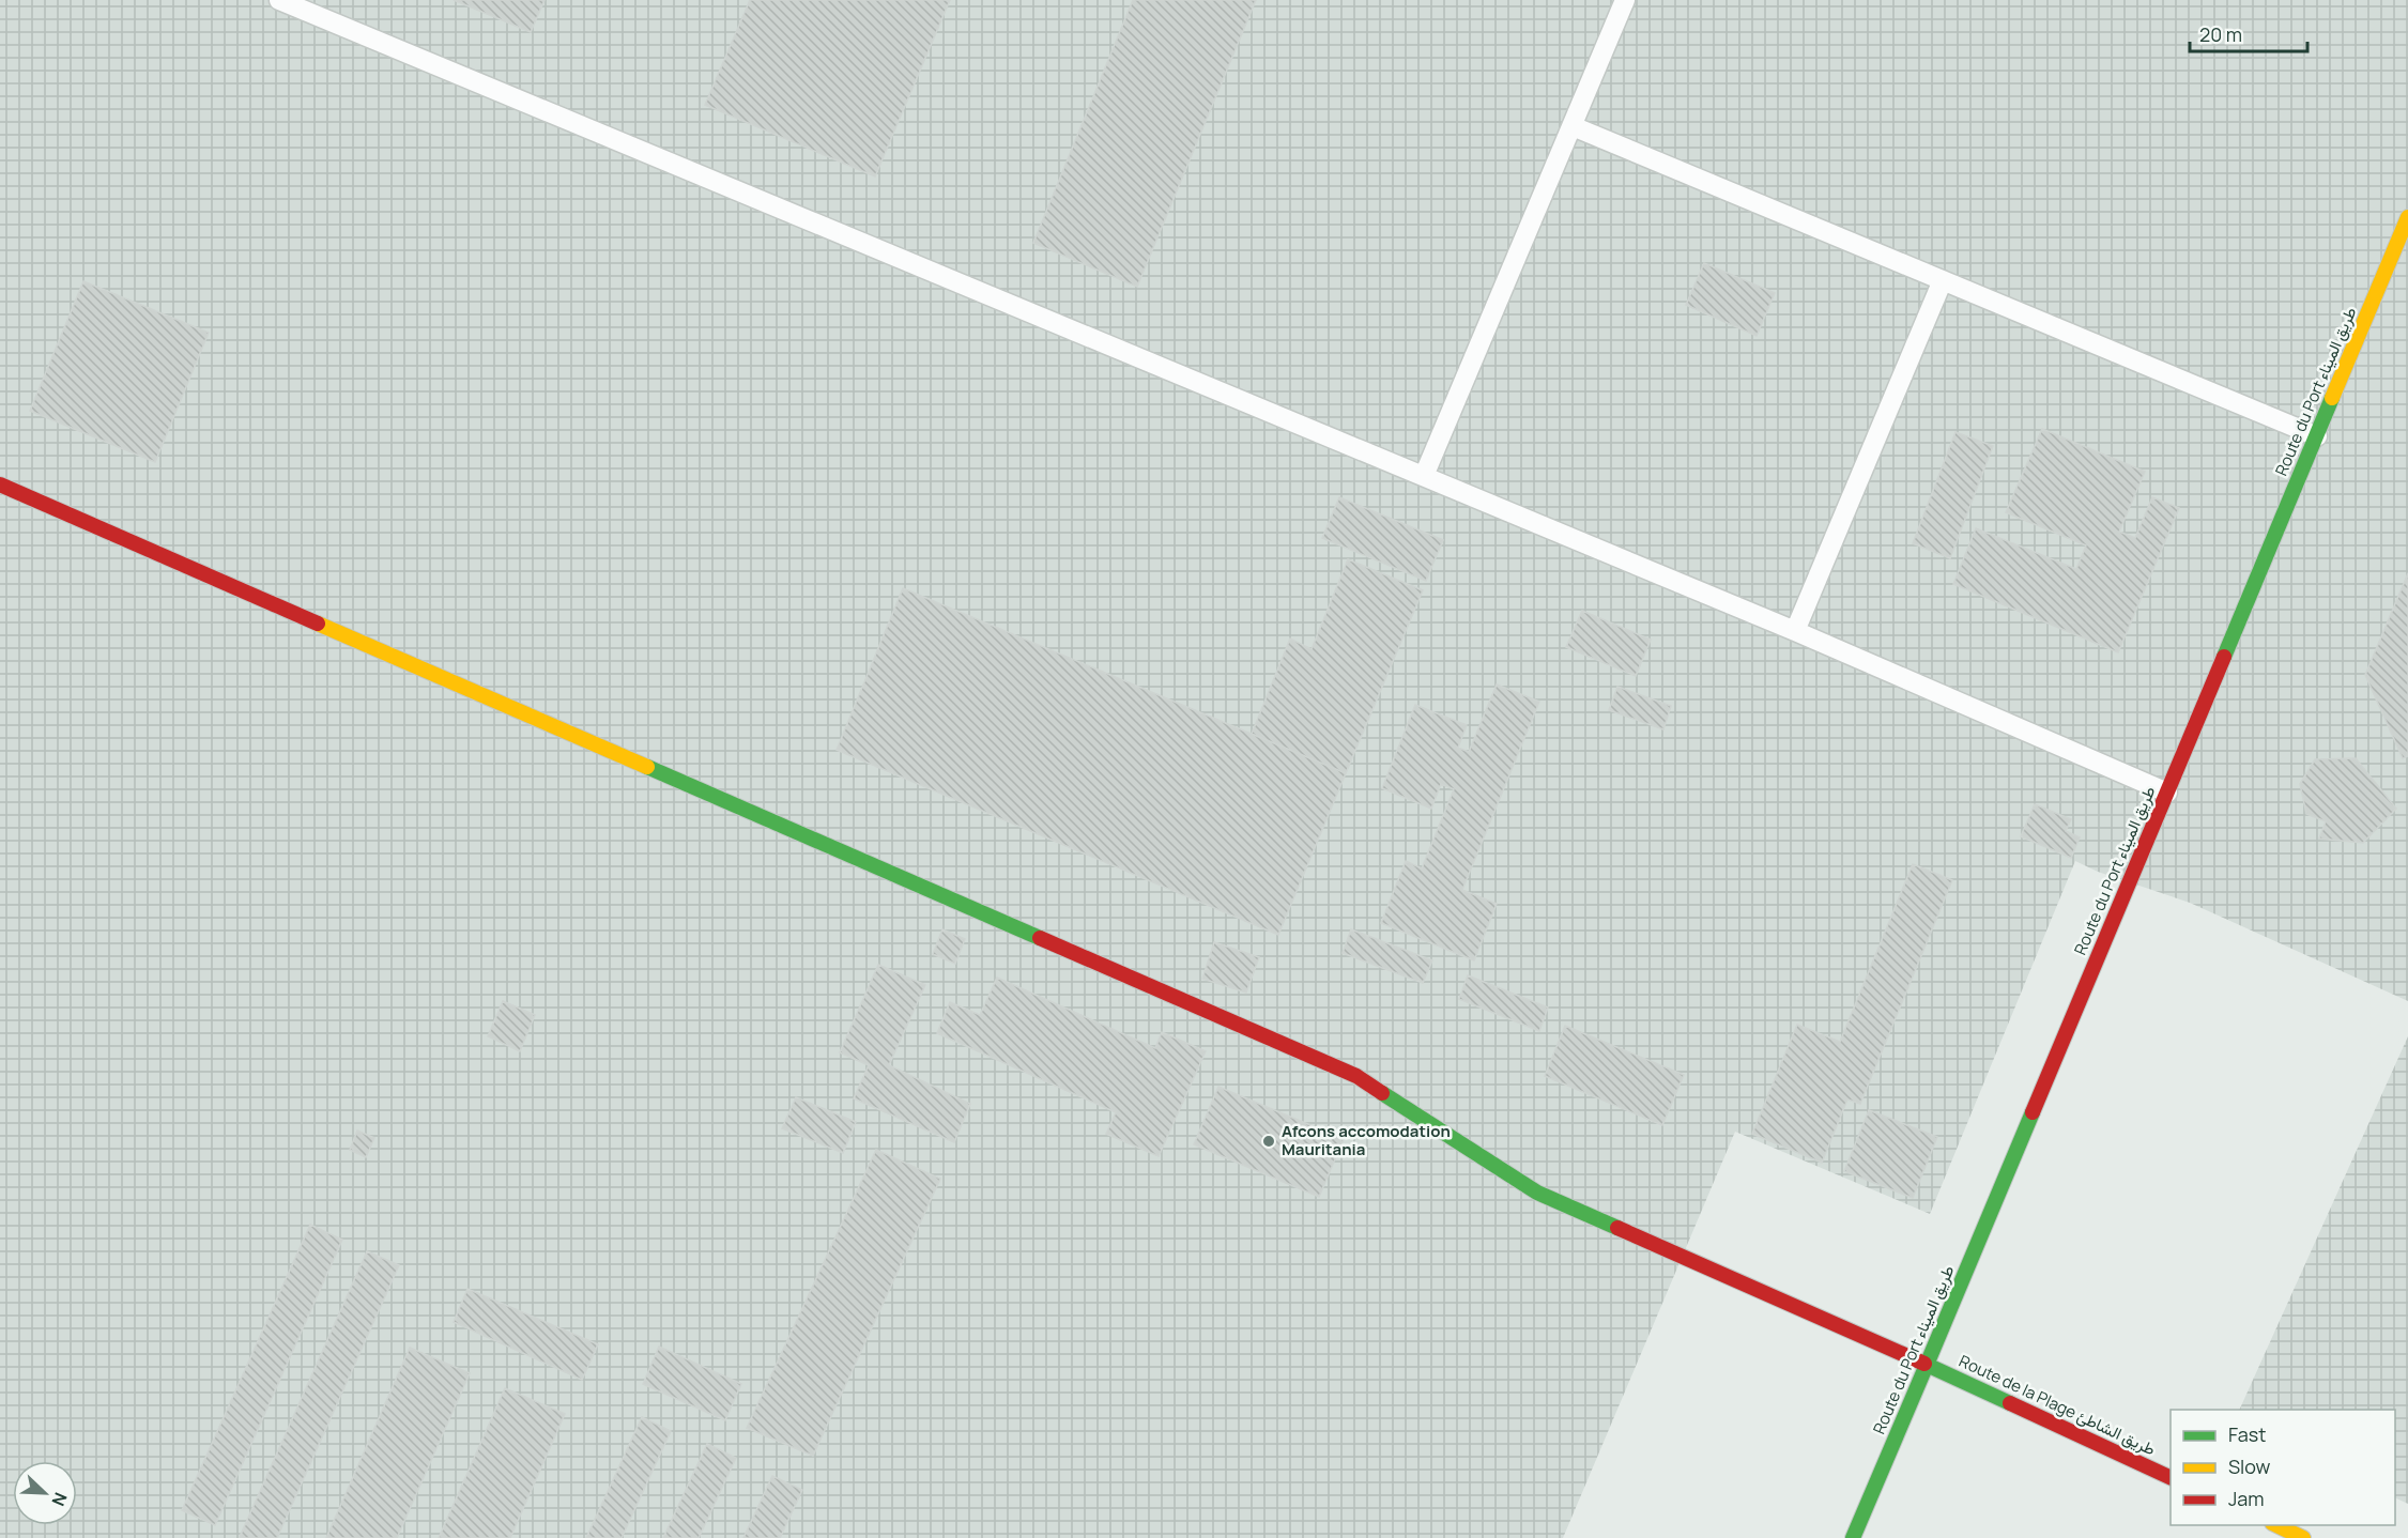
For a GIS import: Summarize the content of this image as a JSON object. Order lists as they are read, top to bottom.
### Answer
{
  "streets": {
    "street": ["Route du Port طريق الميناء", "Route de la Plage طريق الشاطئ"]
  },
  "crossings": [
    ["Route du Port طريق الميناء", "Route de la Plage طريق الشاطئ"]
  ],
  "places": ["Afcons accomodation Mauritania"],
  "legend": ["Fast", "Slow", "Jam"],
  "scale_bar": "20 m",
  "north": "bottom right"
}
